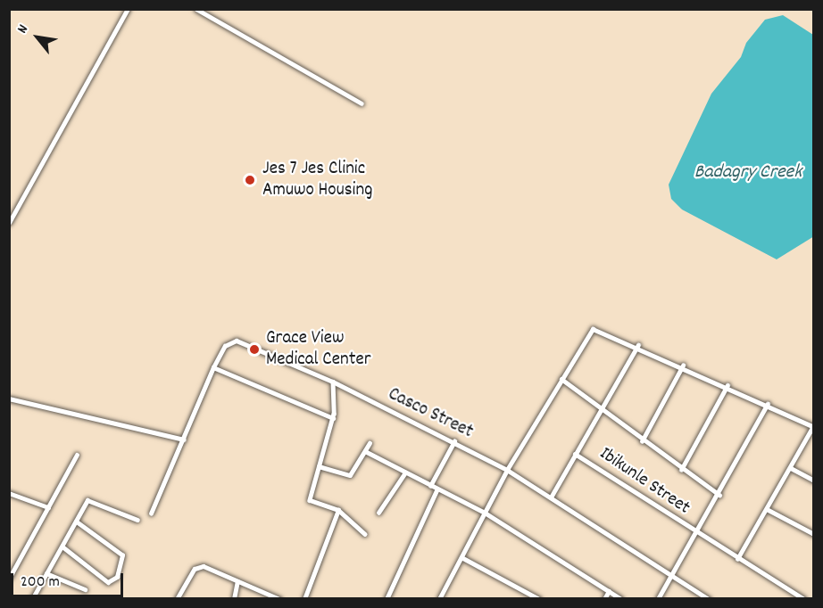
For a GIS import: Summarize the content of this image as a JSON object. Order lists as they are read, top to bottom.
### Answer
{
  "streets": {
    "street": ["Casco Street", "Ibikunle Street"]
  },
  "water": ["Badagry Creek"],
  "places": ["Jes 7 Jes Clinic Amuwo Housing", "Grace View Medical Center"],
  "scale_bar": "200 m",
  "north": "top left"
}
